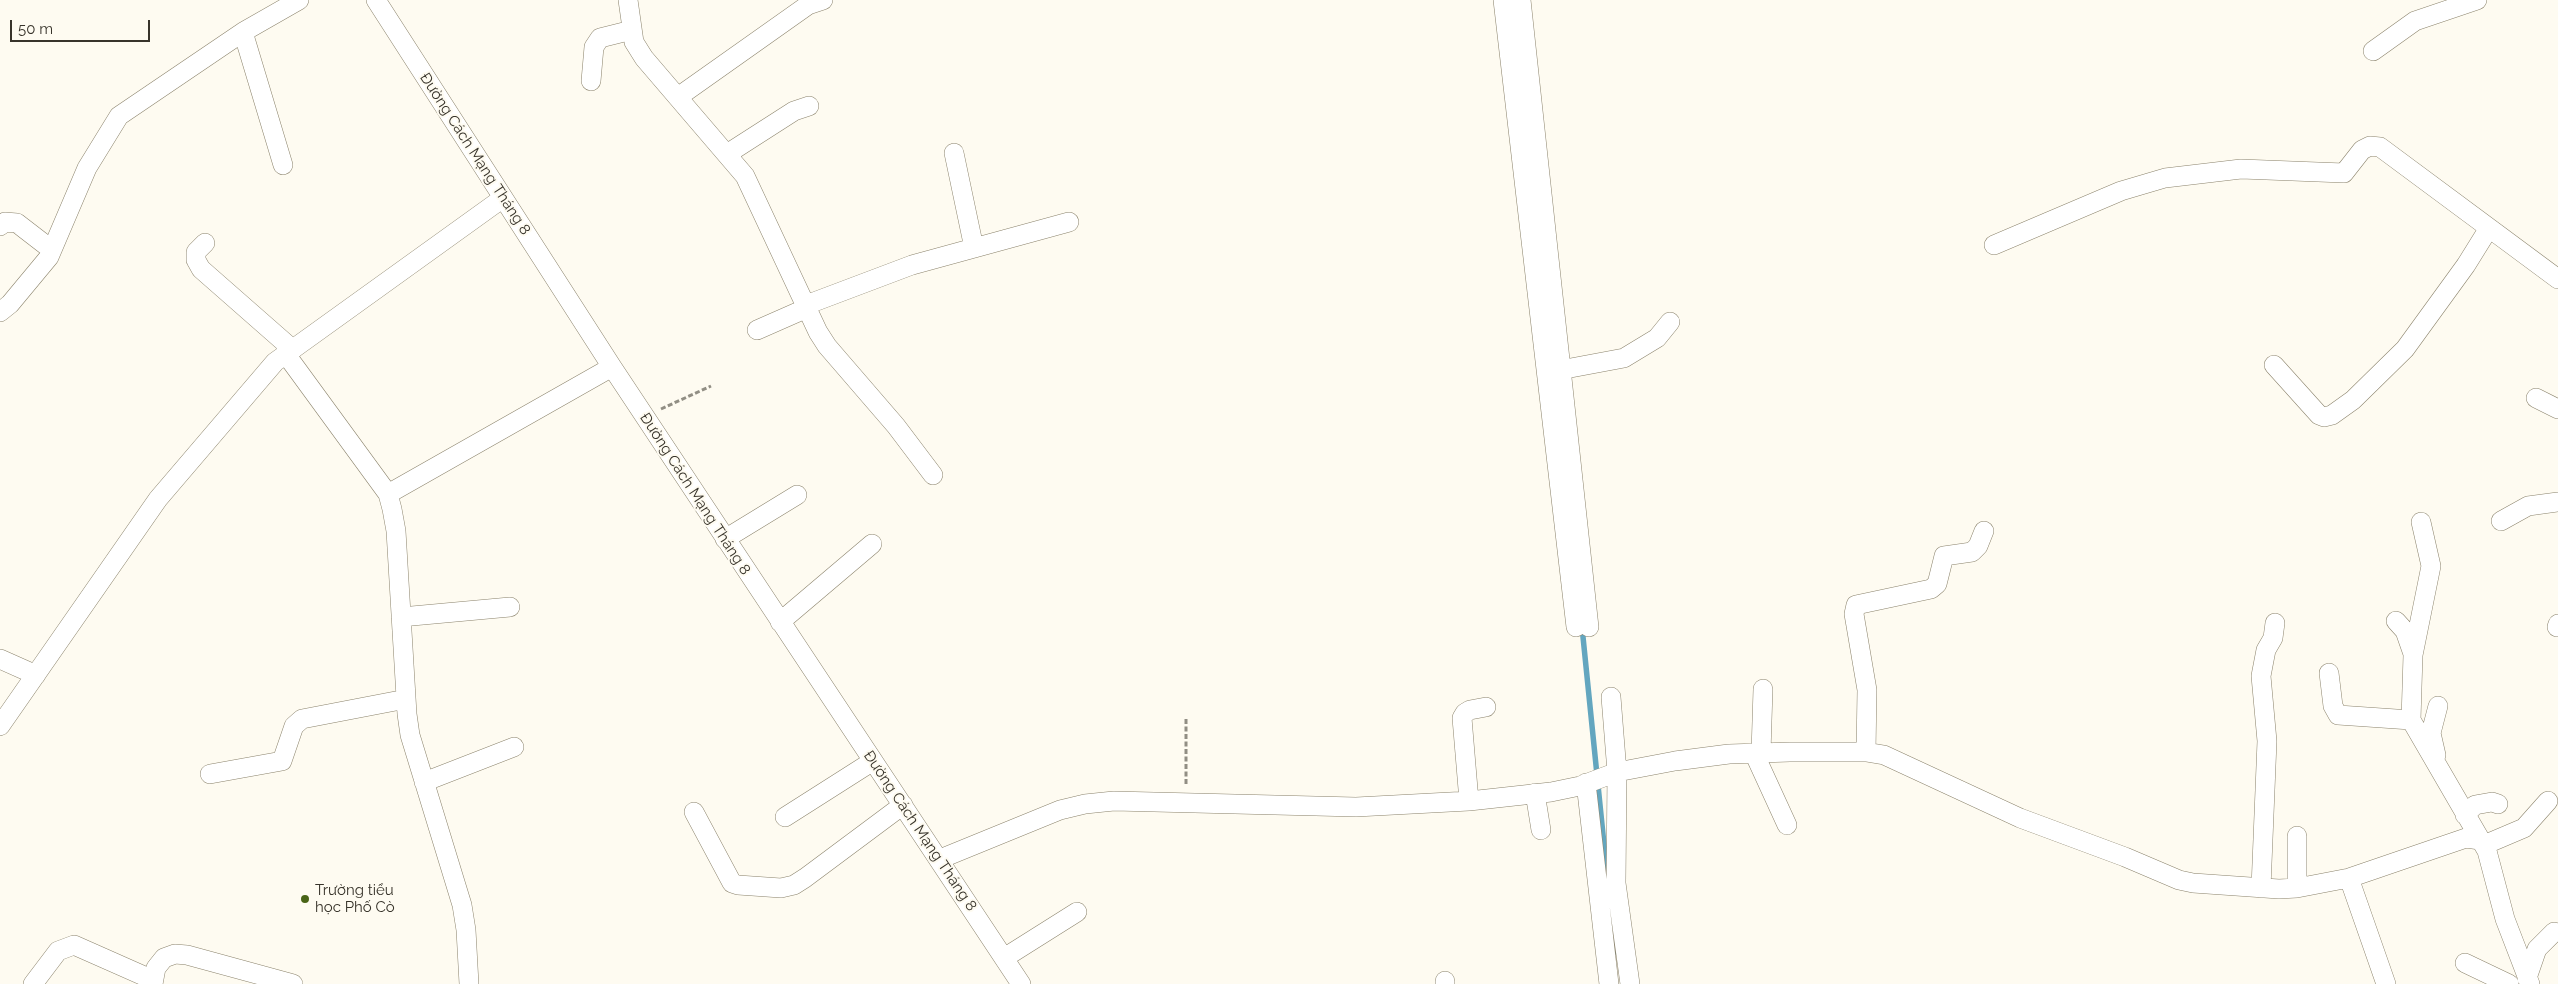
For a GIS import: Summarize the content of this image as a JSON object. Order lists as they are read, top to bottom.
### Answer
{
  "streets": {
    "street": ["Đường Cách Mạng Tháng 8"]
  },
  "places": ["Trường tiểu học Phố Cò"],
  "scale_bar": "50 m"
}
